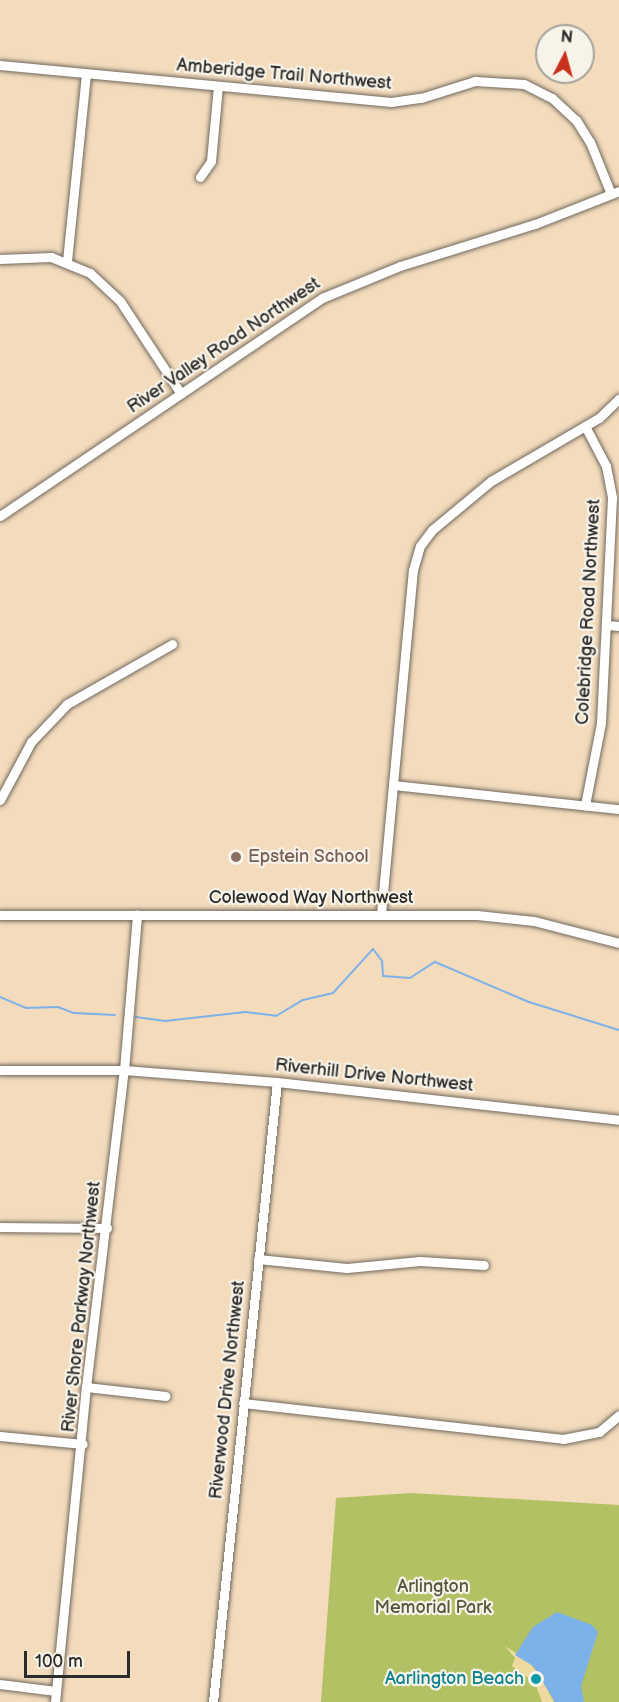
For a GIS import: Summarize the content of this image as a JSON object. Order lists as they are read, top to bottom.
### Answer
{
  "streets": {
    "street": [
      "Amberidge Trail Northwest",
      "River Valley Road Northwest",
      "Colebridge Road Northwest",
      "Colewood Way Northwest",
      "Riverhill Drive Northwest",
      "River Shore Parkway Northwest",
      "Riverwood Drive Northwest"
    ]
  },
  "crossings": [
    ["Amberidge Trail Northwest", "River Valley Road Northwest"],
    ["Colewood Way Northwest", "River Shore Parkway Northwest"],
    ["Riverhill Drive Northwest", "River Shore Parkway Northwest"],
    ["Riverhill Drive Northwest", "Riverwood Drive Northwest"]
  ],
  "parks": ["Arlington Memorial Park"],
  "places": ["Epstein School", "Aarlington Beach"],
  "scale_bar": "100 m",
  "north": "top"
}
